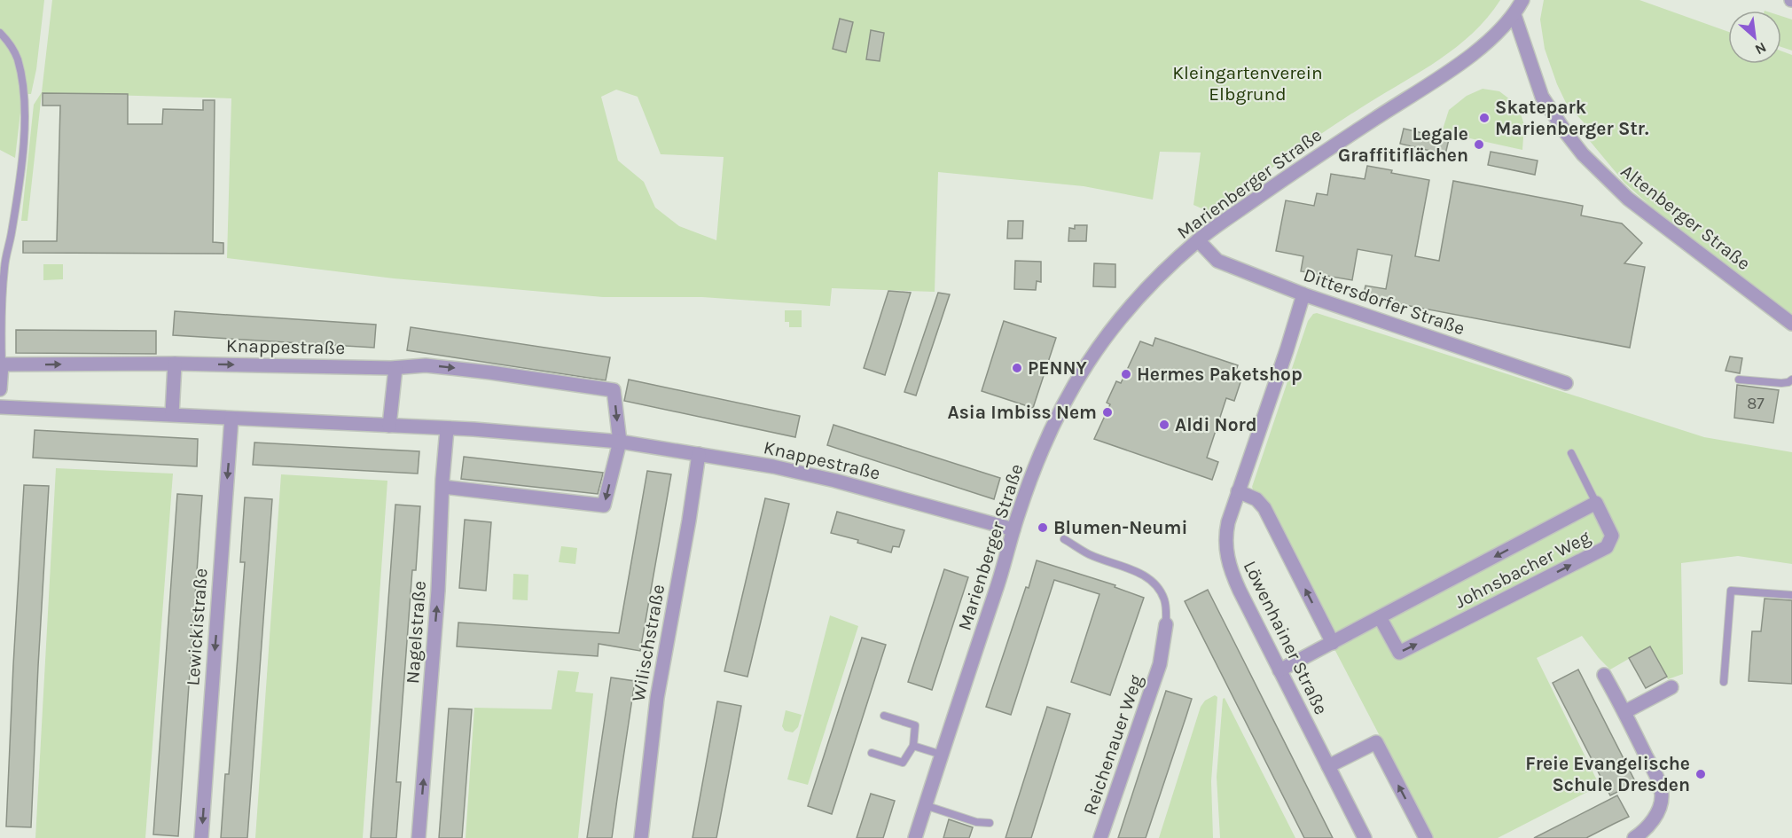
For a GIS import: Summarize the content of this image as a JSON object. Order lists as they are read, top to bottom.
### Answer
{
  "streets": {
    "street": [
      "Marienberger Straße",
      "Altenberger Straße",
      "Dittersdorfer Straße",
      "Knappestraße",
      "Johnsbacher Weg",
      "Lewickistraße",
      "Nagelstraße",
      "Löwenhainer Straße",
      "Wilischstraße",
      "Reichenauer Weg"
    ]
  },
  "crossings": [
    ["Marienberger Straße", "Altenberger Straße"],
    ["Marienberger Straße", "Dittersdorfer Straße"],
    ["Marienberger Straße", "Knappestraße"],
    ["Dittersdorfer Straße", "Löwenhainer Straße"],
    ["Knappestraße", "Lewickistraße"],
    ["Knappestraße", "Nagelstraße"],
    ["Knappestraße", "Wilischstraße"],
    ["Johnsbacher Weg", "Löwenhainer Straße"]
  ],
  "one_way": ["Lewickistraße", "Nagelstraße"],
  "parks": ["Kleingartenverein Elbgrund"],
  "places": [
    "Skatepark Marienberger Str.",
    "Legale Graffitiflächen",
    "PENNY",
    "Hermes Paketshop",
    "Asia Imbiss Nem",
    "Aldi Nord",
    "Blumen-Neumi",
    "Freie Evangelische Schule Dresden"
  ],
  "house_numbers": ["87"],
  "north": "bottom right"
}
